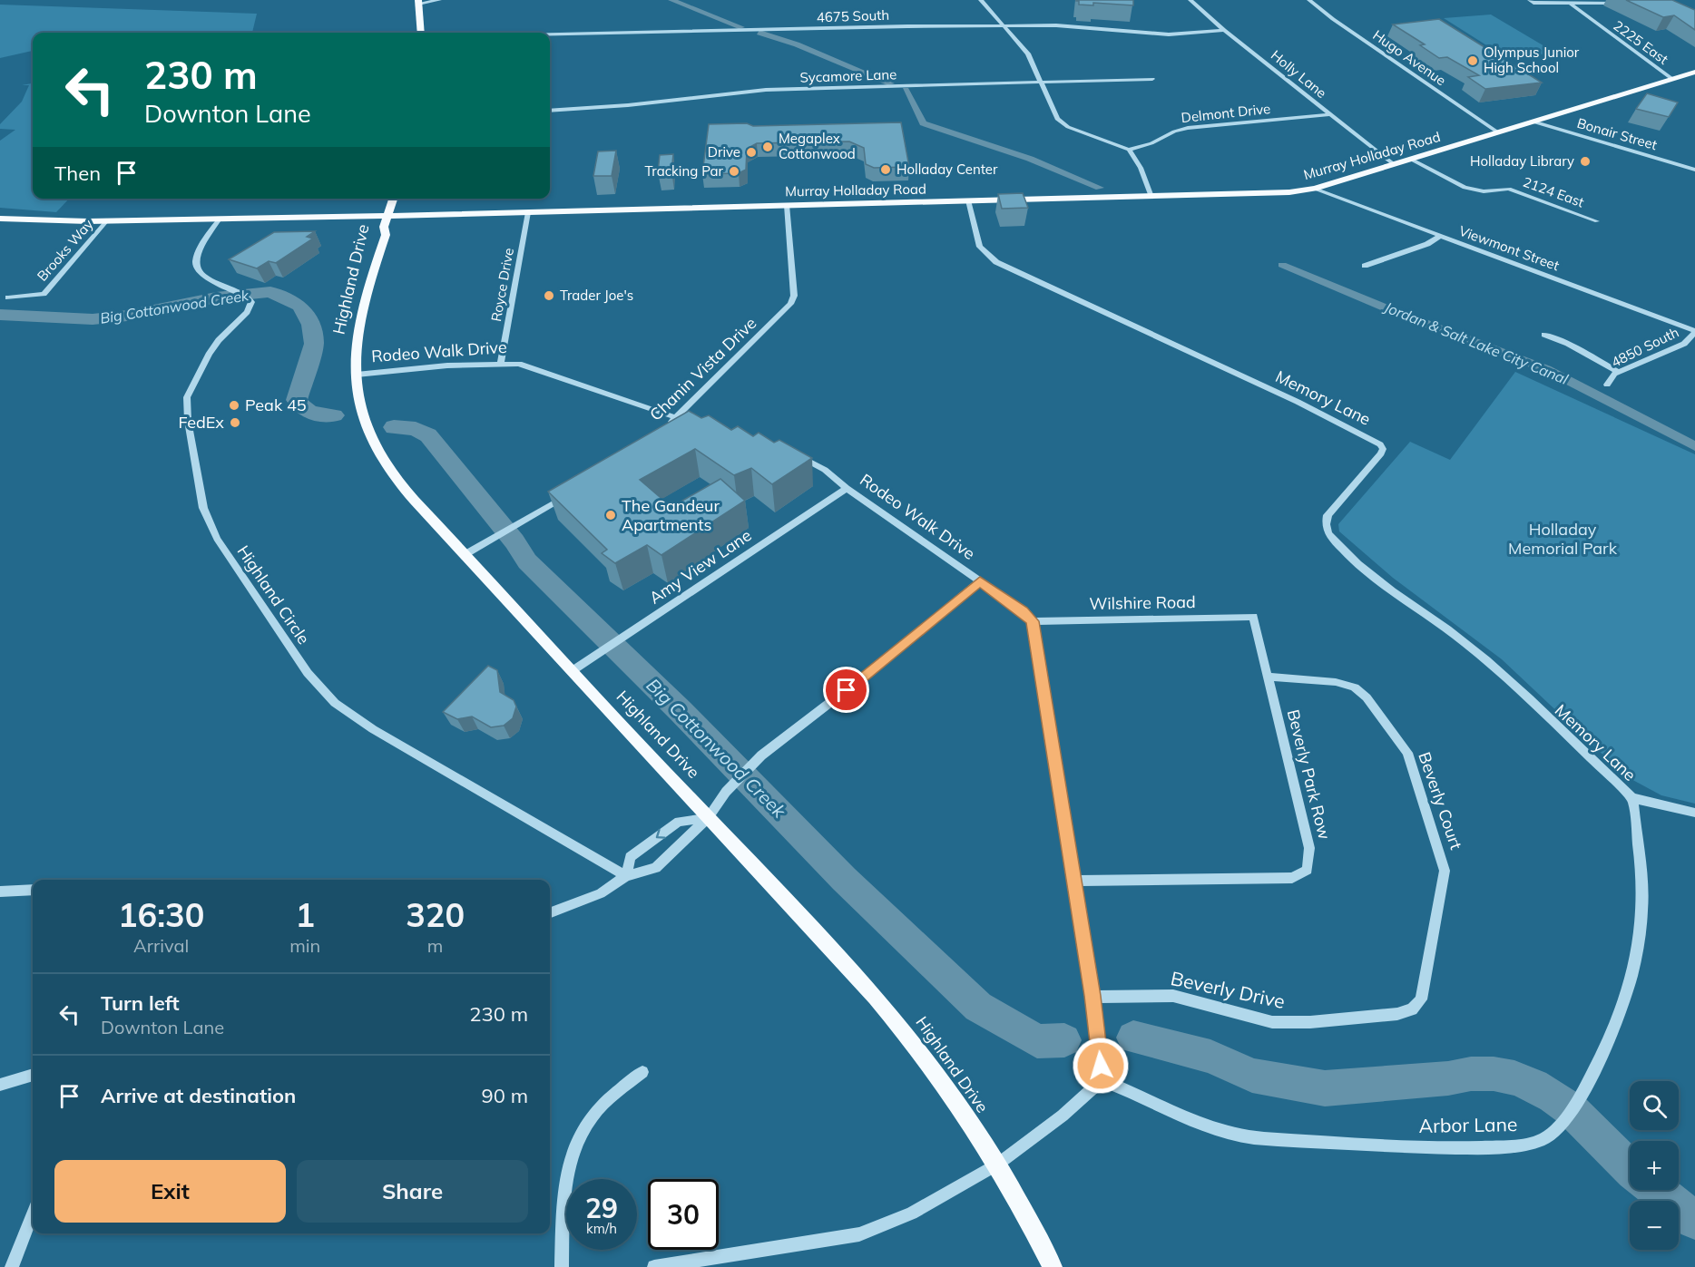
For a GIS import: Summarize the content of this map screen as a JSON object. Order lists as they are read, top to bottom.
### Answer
{
  "streets": {
    "main road": ["Murray Holladay Road", "Highland Drive"],
    "street": [
      "4675 South",
      "2225 East",
      "Hugo Avenue",
      "Holly Lane",
      "Sycamore Lane",
      "Delmont Drive",
      "Bonair Street",
      "2124 East",
      "Viewmont Street",
      "Brooks Way",
      "Royce Drive",
      "4850 South",
      "Rodeo Walk Drive",
      "Chanin Vista Drive",
      "Memory Lane",
      "Amy View Lane",
      "Highland Circle",
      "Wilshire Road",
      "Beverly Park Row",
      "Beverly Court",
      "Beverly Drive",
      "Arbor Lane"
    ]
  },
  "crossings": [
    ["4675 South", "Holly Lane"],
    ["2225 East", "Murray Holladay Road"],
    ["Hugo Avenue", "Murray Holladay Road"],
    ["Holly Lane", "Delmont Drive"],
    ["Holly Lane", "Murray Holladay Road"],
    ["Bonair Street", "Murray Holladay Road"],
    ["Murray Holladay Road", "2124 East"],
    ["Murray Holladay Road", "Viewmont Street"],
    ["Murray Holladay Road", "Brooks Way"],
    ["Murray Holladay Road", "Highland Drive"],
    ["Murray Holladay Road", "Royce Drive"],
    ["Murray Holladay Road", "Chanin Vista Drive"],
    ["Murray Holladay Road", "Memory Lane"],
    ["Murray Holladay Road", "Highland Circle"],
    ["Viewmont Street", "4850 South"],
    ["Highland Drive", "Rodeo Walk Drive"],
    ["Highland Drive", "Amy View Lane"],
    ["Royce Drive", "Rodeo Walk Drive"],
    ["Rodeo Walk Drive", "Chanin Vista Drive"],
    ["Rodeo Walk Drive", "Amy View Lane"],
    ["Rodeo Walk Drive", "Wilshire Road"],
    ["Memory Lane", "Arbor Lane"],
    ["Wilshire Road", "Beverly Park Row"],
    ["Beverly Park Row", "Beverly Court"],
    ["Beverly Court", "Beverly Drive"]
  ],
  "water": ["Big Cottonwood Creek", "Jordan & Salt Lake City Canal"],
  "parks": ["Holladay Memorial Park"],
  "places": [
    "Olympus Junior High School",
    "Megaplex Cottonwood",
    "Drive",
    "Holladay Library",
    "Holladay Center",
    "Tracking Par",
    "Trader Joe's",
    "Peak 45",
    "FedEx",
    "The Gandeur Apartments"
  ],
  "page": {
    "turn": ["230 m", "Downton Lane"],
    "then": "Then",
    "eta": [
      "16:30",
      "Arrival",
      "1",
      "min",
      "320",
      "m"
    ],
    "list": [
      {
        "name": "Turn left",
        "note": "Downton Lane",
        "value": "230 m"
      },
      {
        "name": "Arrive at destination",
        "value": "90 m"
      }
    ],
    "map_buttons": ["+", "−"],
    "buttons": ["Exit", "Share"],
    "speed": "29 km/h",
    "limit": "30"
  }
}
